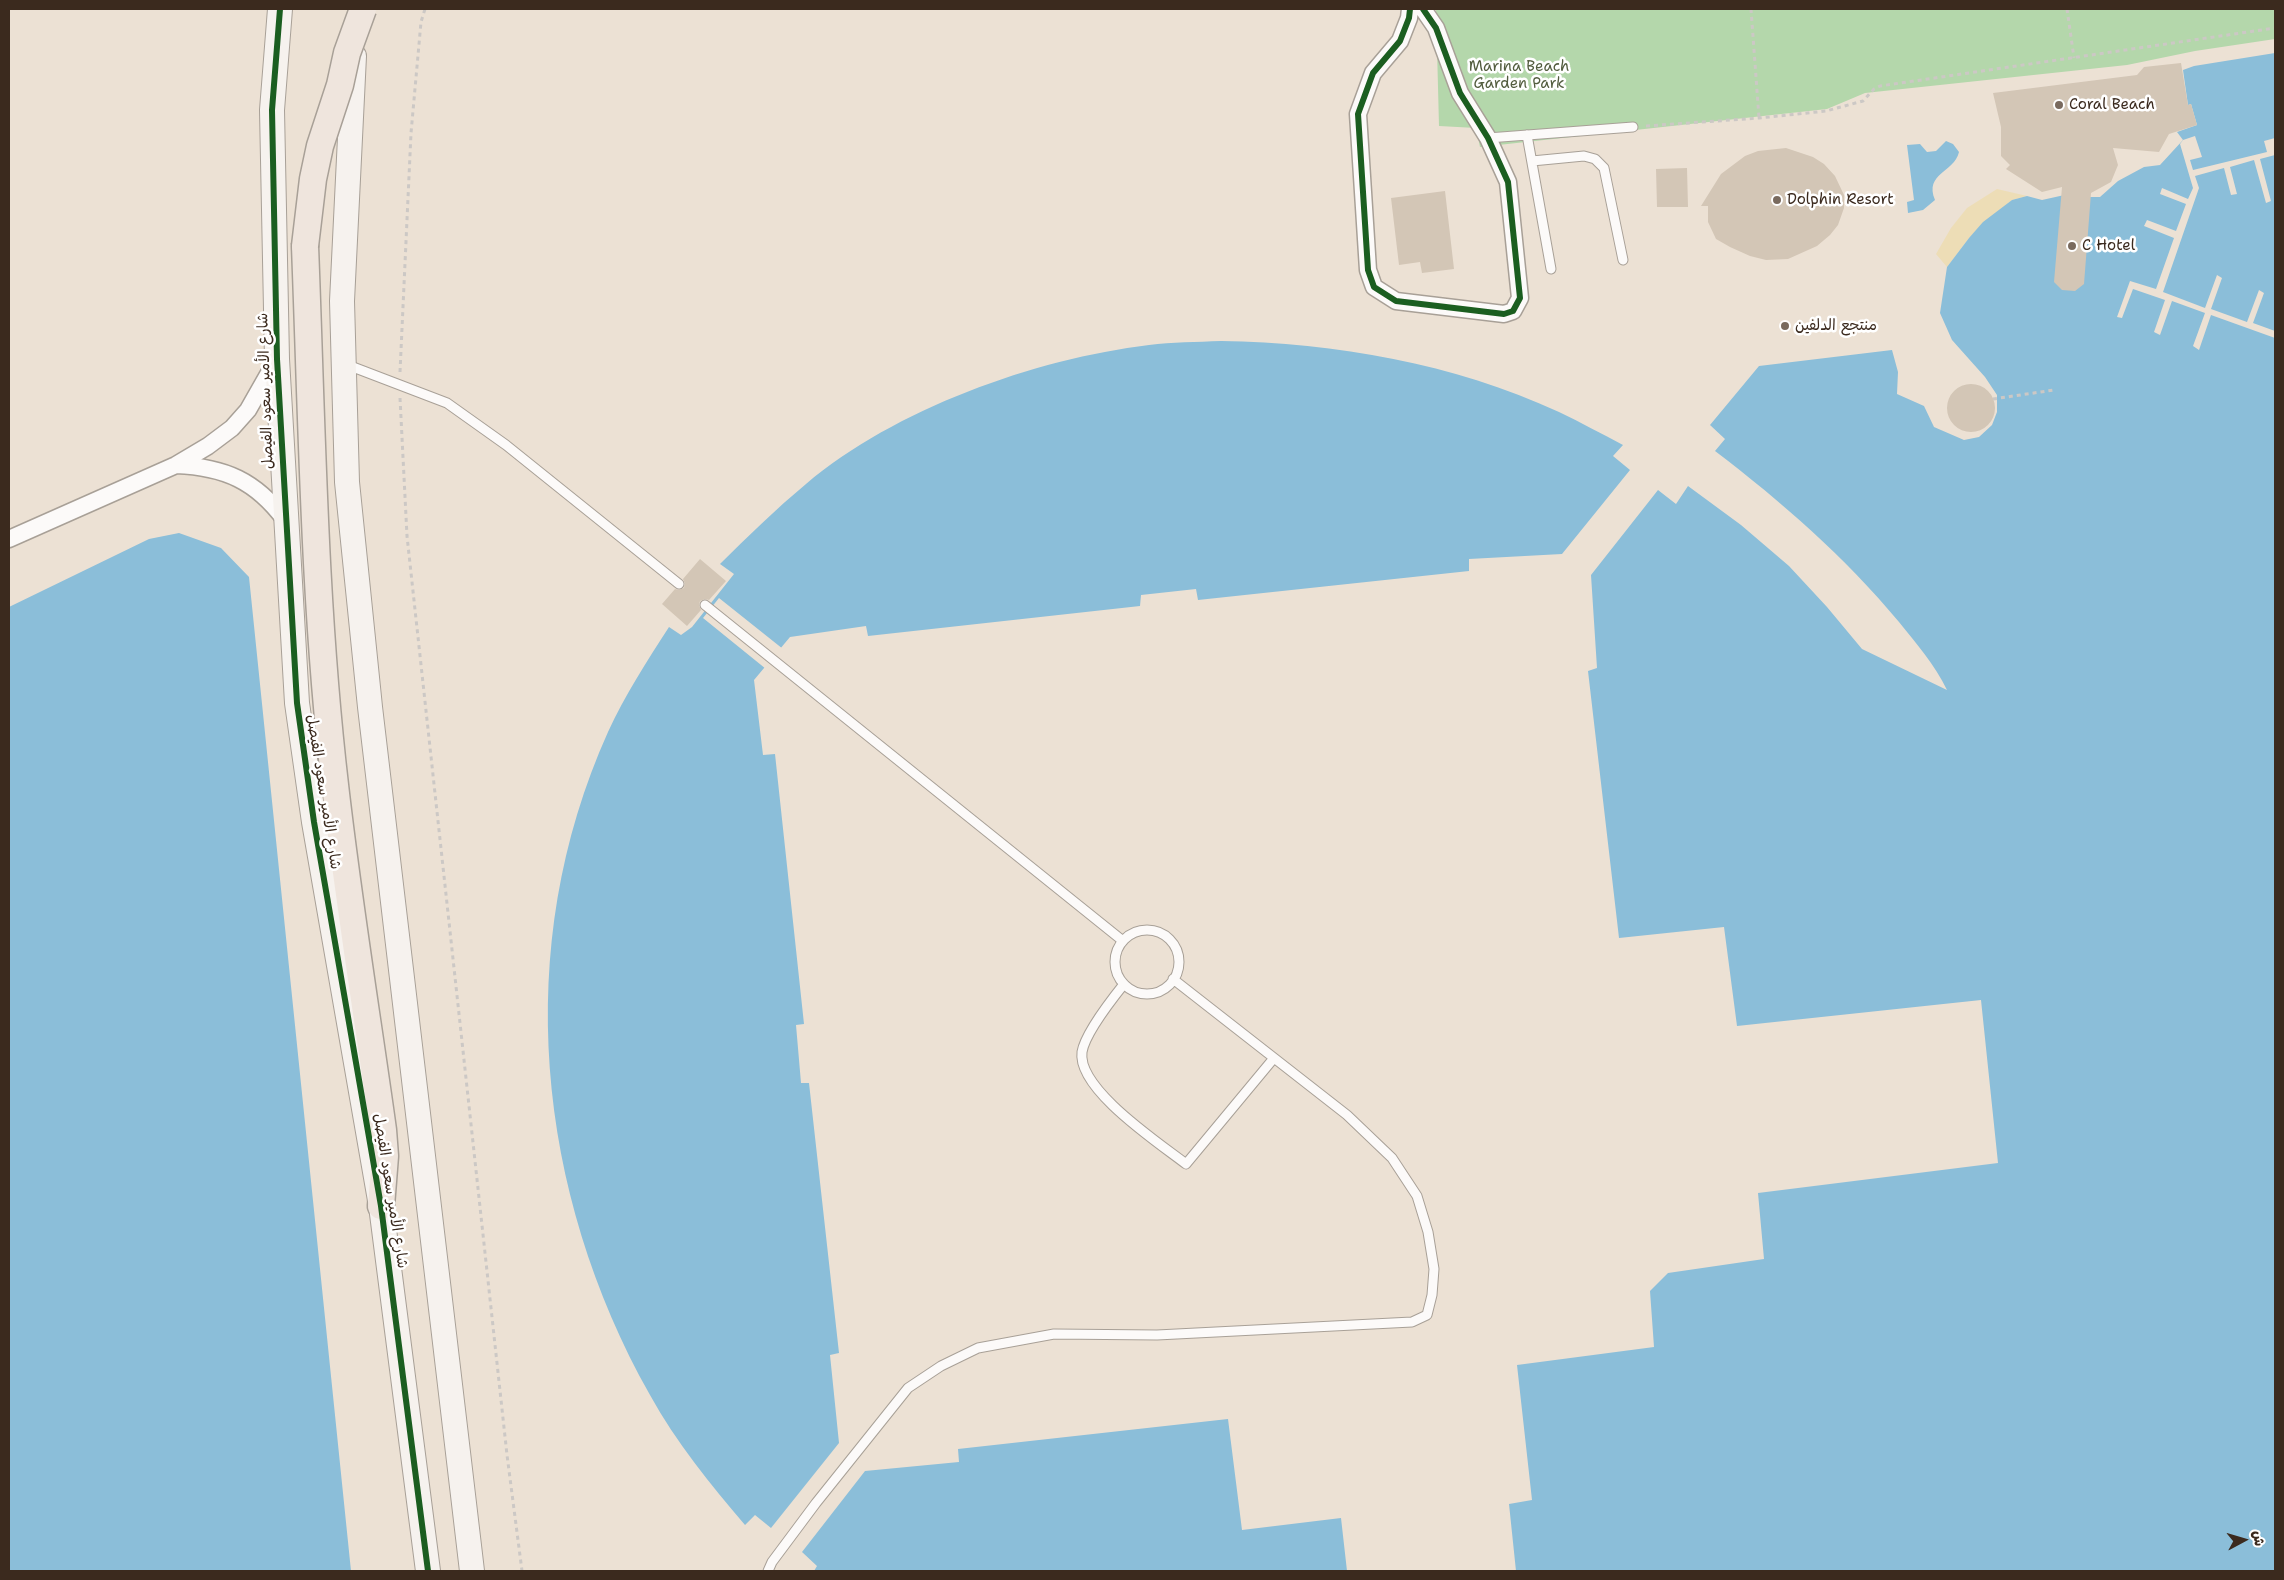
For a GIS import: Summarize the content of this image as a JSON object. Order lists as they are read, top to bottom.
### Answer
{
  "streets": {
    "street": ["شارع الأمير سعود الفيصل"]
  },
  "parks": ["Marina Beach Garden Park"],
  "places": [
    "Coral Beach",
    "Dolphin Resort",
    "C Hotel",
    "منتجع الدلفين"
  ],
  "north": "right"
}
